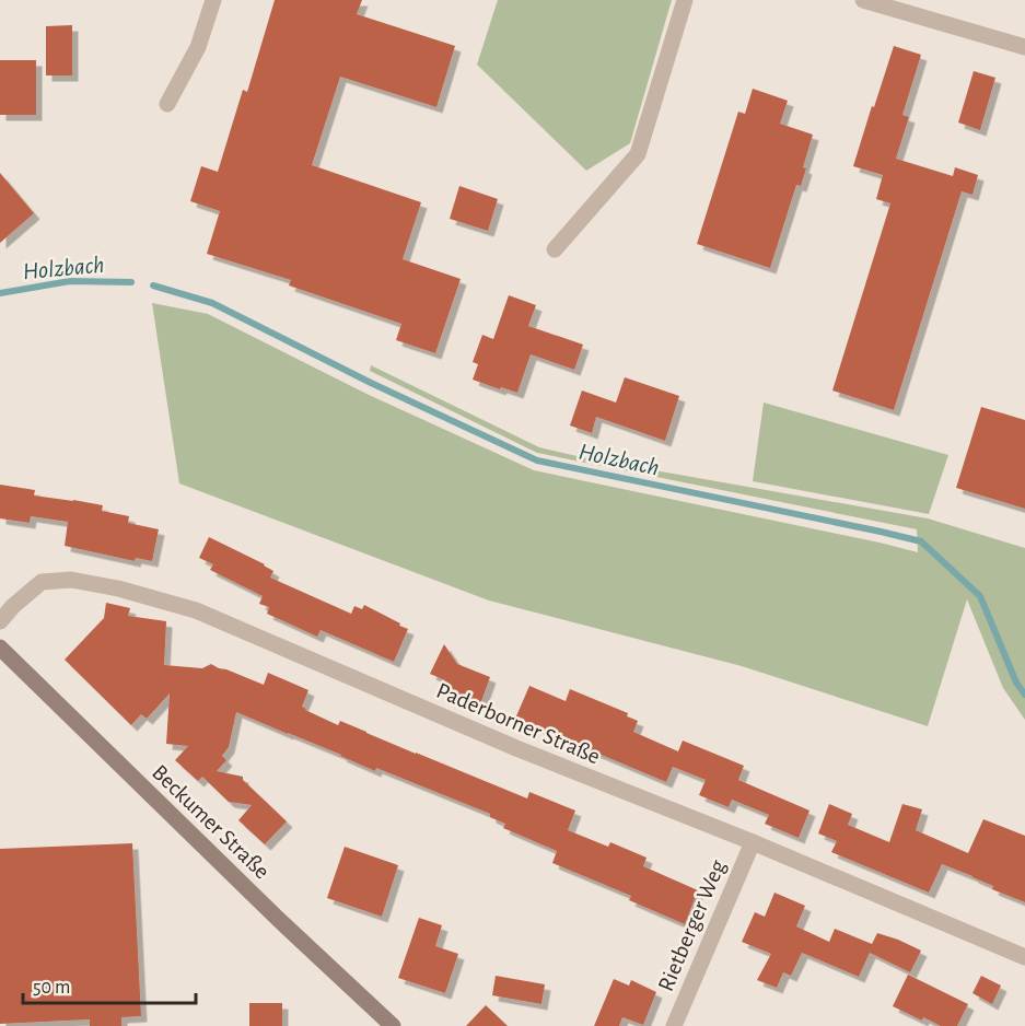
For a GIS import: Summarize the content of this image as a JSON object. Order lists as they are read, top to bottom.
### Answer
{
  "streets": {
    "street": ["Paderborner Straße", "Beckumer Straße", "Rietberger Weg"]
  },
  "crossings": [
    ["Paderborner Straße", "Rietberger Weg"]
  ],
  "water": ["Holzbach"],
  "scale_bar": "50 m"
}
